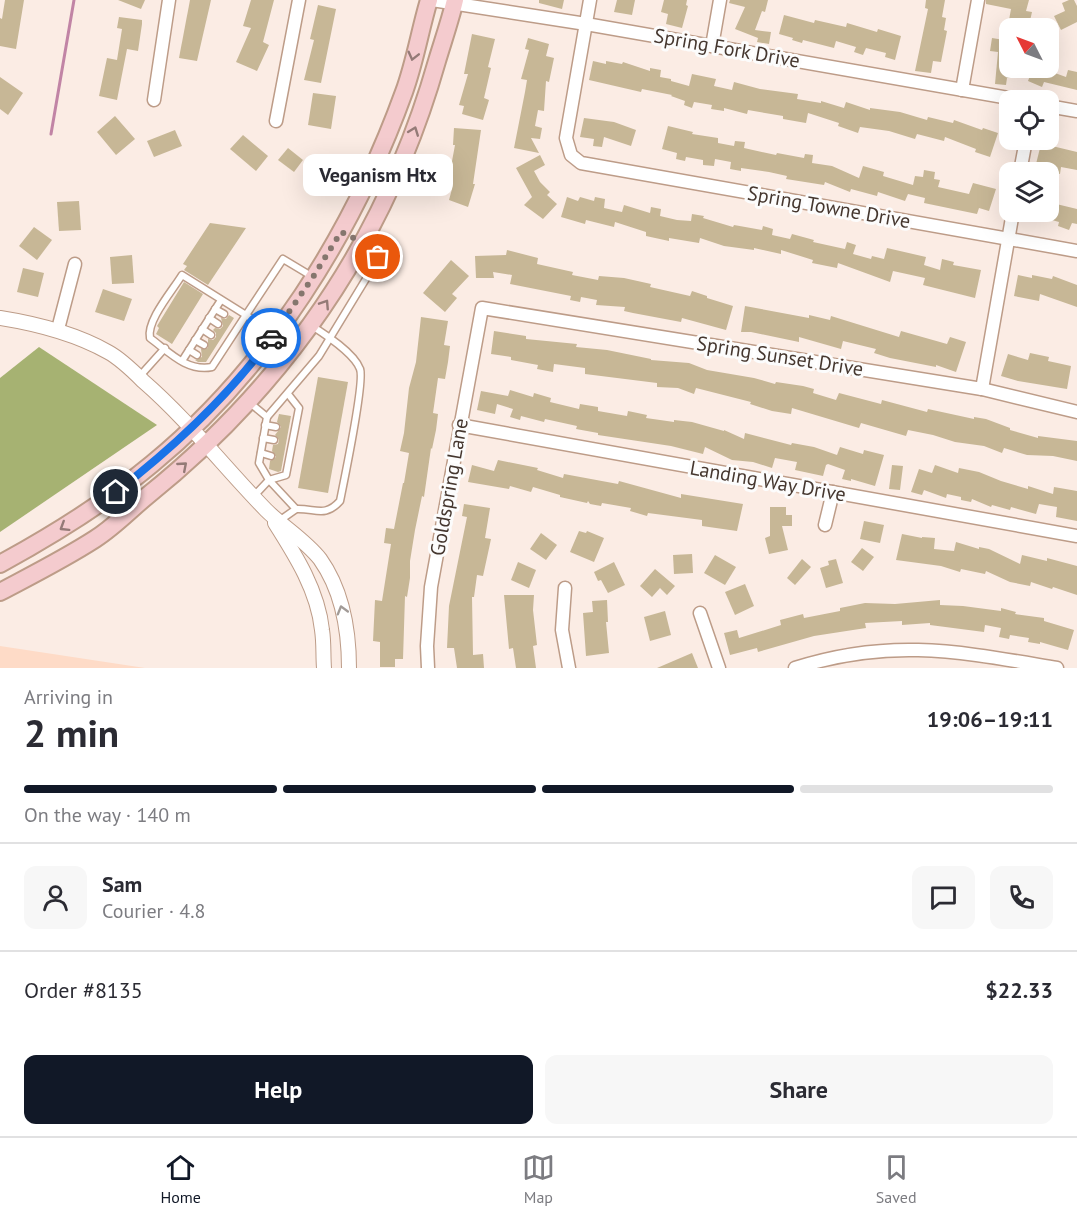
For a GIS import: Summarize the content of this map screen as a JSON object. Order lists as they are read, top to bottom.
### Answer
{
  "streets": {
    "street": [
      "Spring Fork Drive",
      "Spring Towne Drive",
      "Spring Sunset Drive",
      "Landing Way Drive",
      "Goldspring Lane"
    ]
  },
  "crossings": [
    ["Spring Fork Drive", "Spring Towne Drive"],
    ["Spring Sunset Drive", "Goldspring Lane"],
    ["Landing Way Drive", "Goldspring Lane"]
  ],
  "places": ["Veganism Htx"],
  "north": "top left",
  "page": {
    "bubble": "Veganism Htx",
    "heading": ["2 min", "Arriving in", "19:06–19:11"],
    "panel": [
      "Sam",
      "Courier · 4.8",
      "Order #8135",
      "$22.33"
    ],
    "bar": "On the way · 140 m",
    "buttons": ["Help", "Share"],
    "tabs": ["Home", "Map", "Saved"]
  }
}
